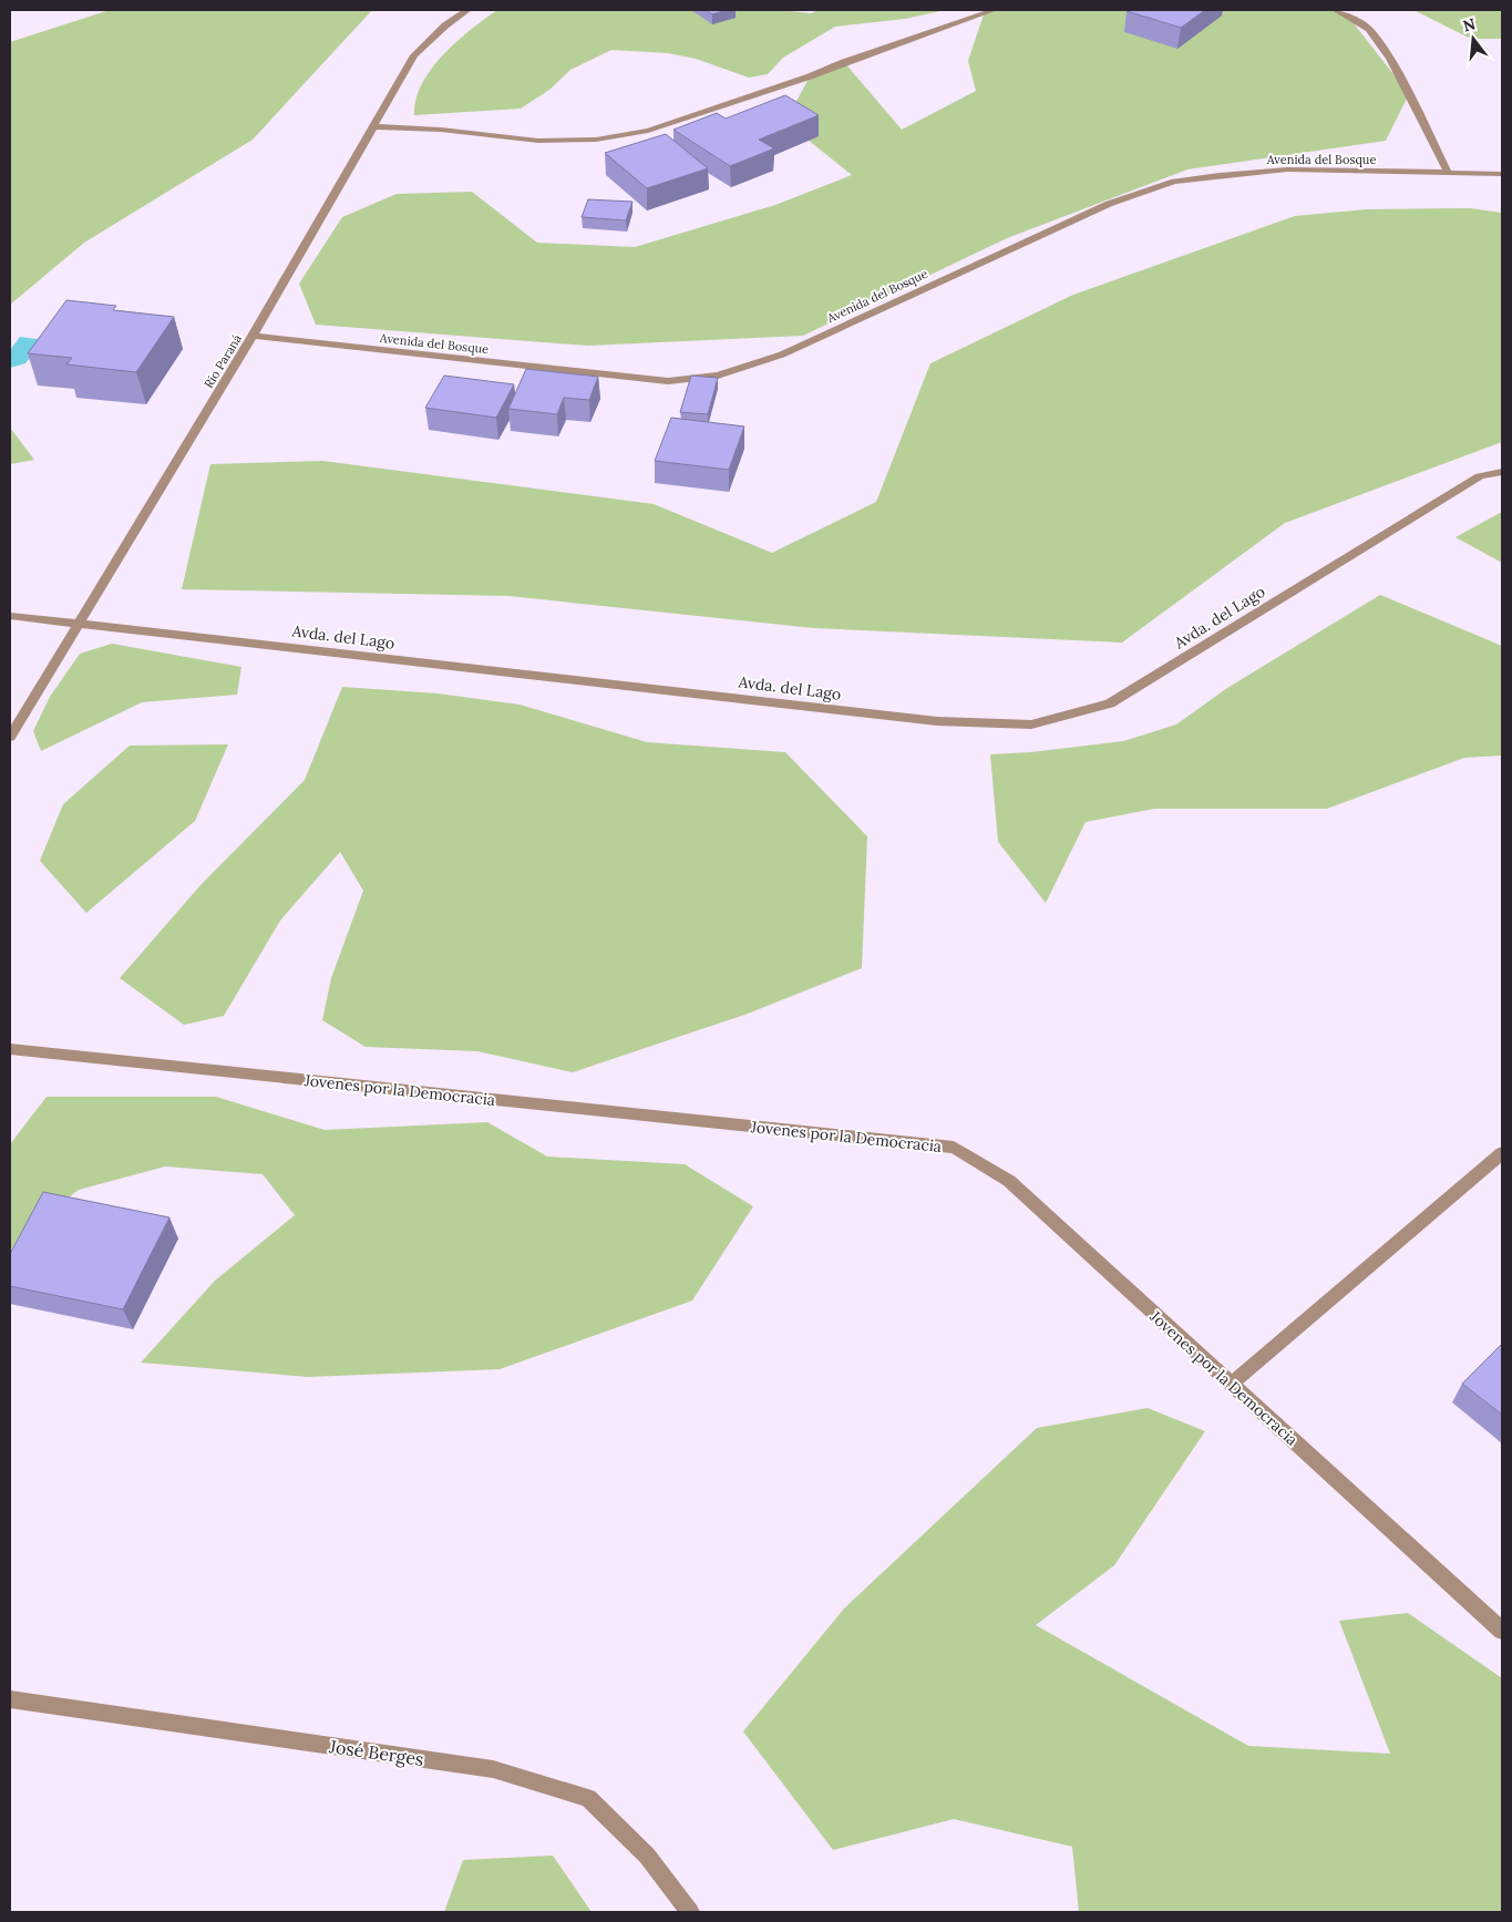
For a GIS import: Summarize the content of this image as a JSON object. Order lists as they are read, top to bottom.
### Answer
{
  "streets": {
    "street": [
      "Avenida del Bosque",
      "Río Paraná",
      "Avda. del Lago",
      "Jovenes por la Democracia",
      "José Berges"
    ]
  },
  "crossings": [
    ["Avenida del Bosque", "Río Paraná"],
    ["Río Paraná", "Avda. del Lago"]
  ],
  "north": "top"
}
